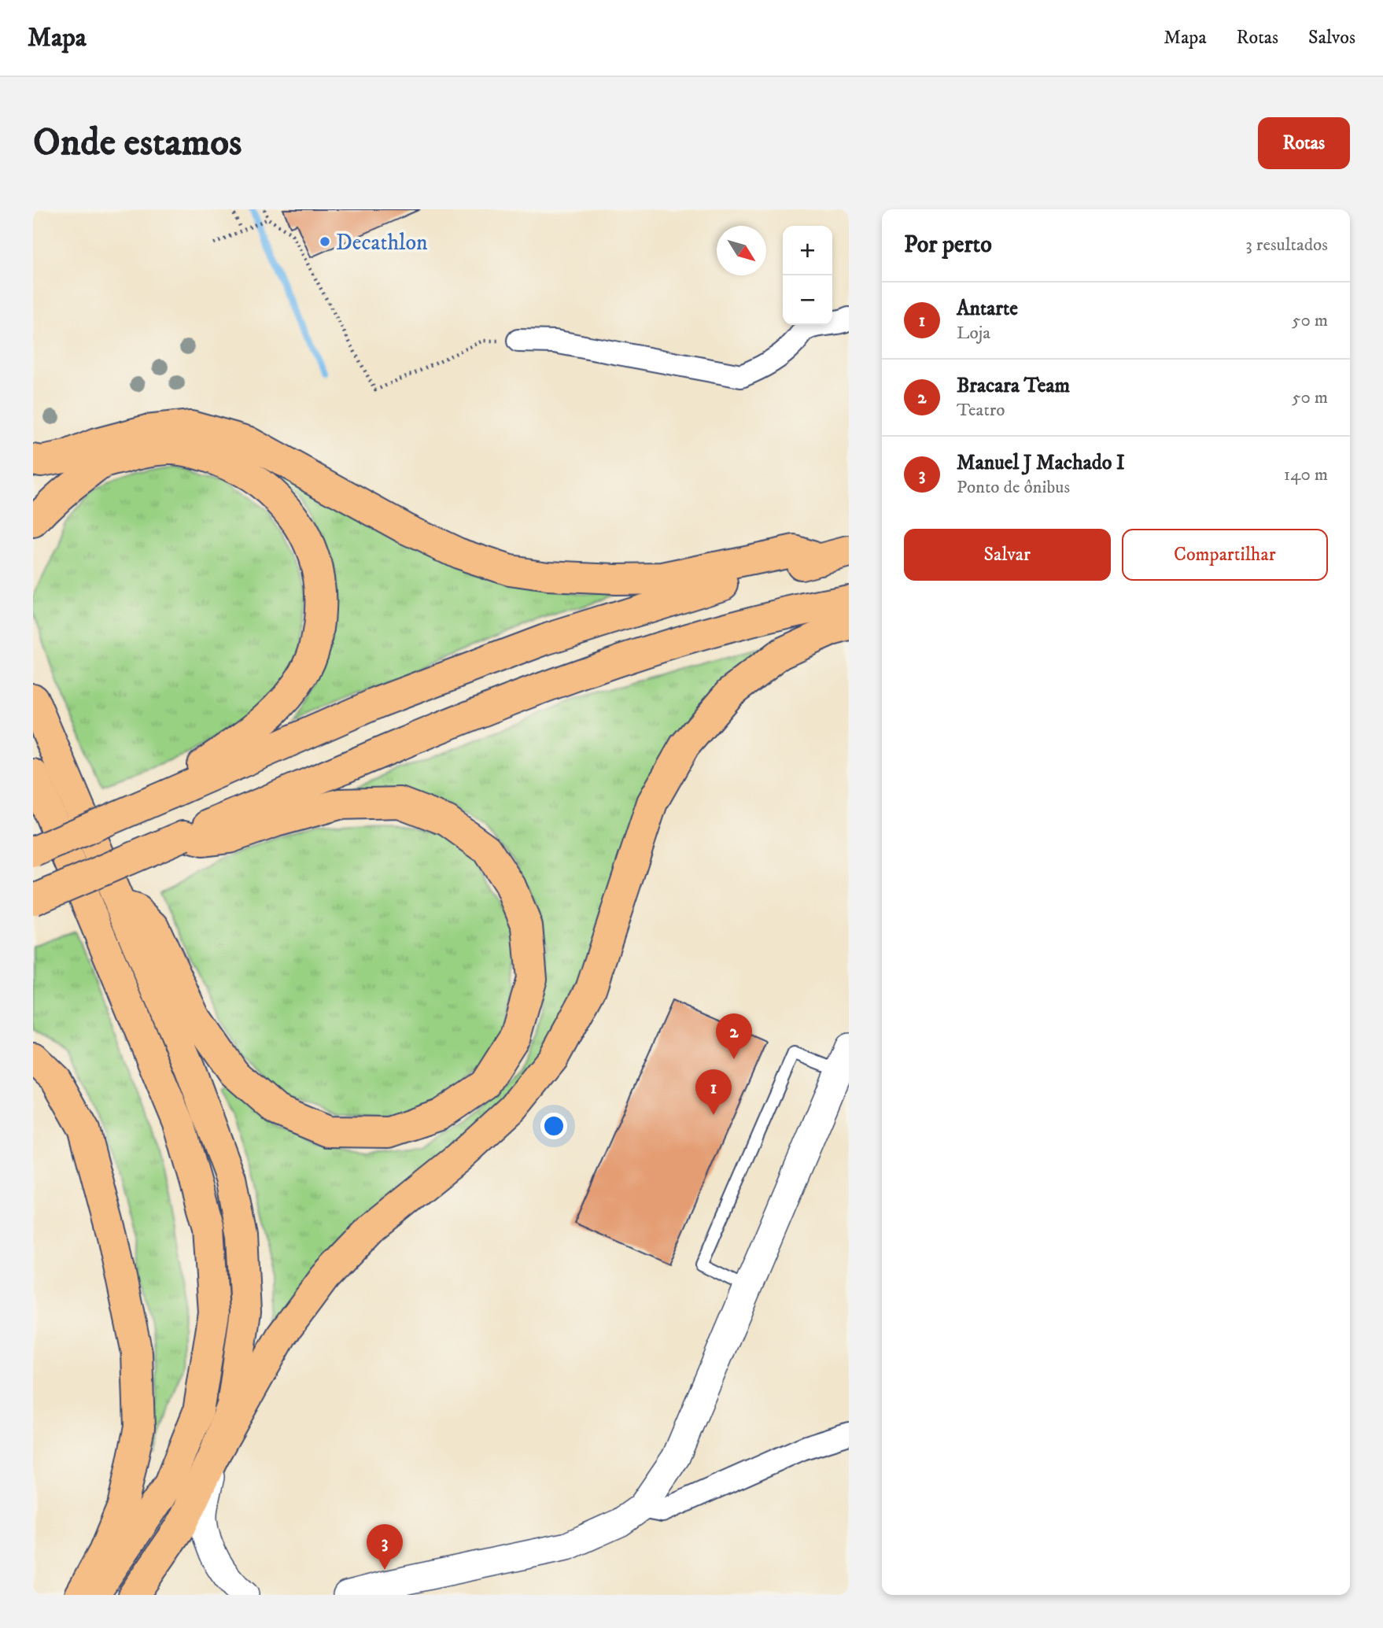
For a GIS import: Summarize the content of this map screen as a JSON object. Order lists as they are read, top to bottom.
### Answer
{
  "places": ["Decathlon"],
  "north": "bottom right",
  "page": {
    "header": "Mapa",
    "nav": ["Mapa", "Rotas", "Salvos"],
    "buttons": [
      "Rotas",
      ["Salvar", "Compartilhar"]
    ],
    "title": "Onde estamos",
    "heading": ["Por perto", "3 resultados"],
    "map_buttons": ["+", "−"],
    "list": [
      {
        "mark": "1",
        "name": "Antarte",
        "note": "Loja",
        "value": "50 m"
      },
      {
        "mark": "2",
        "name": "Bracara Team",
        "note": "Teatro",
        "value": "50 m"
      },
      {
        "mark": "3",
        "name": "Manuel J Machado I",
        "note": "Ponto de ônibus",
        "value": "140 m"
      }
    ],
    "pins": ["2", "1", "3"]
  }
}
